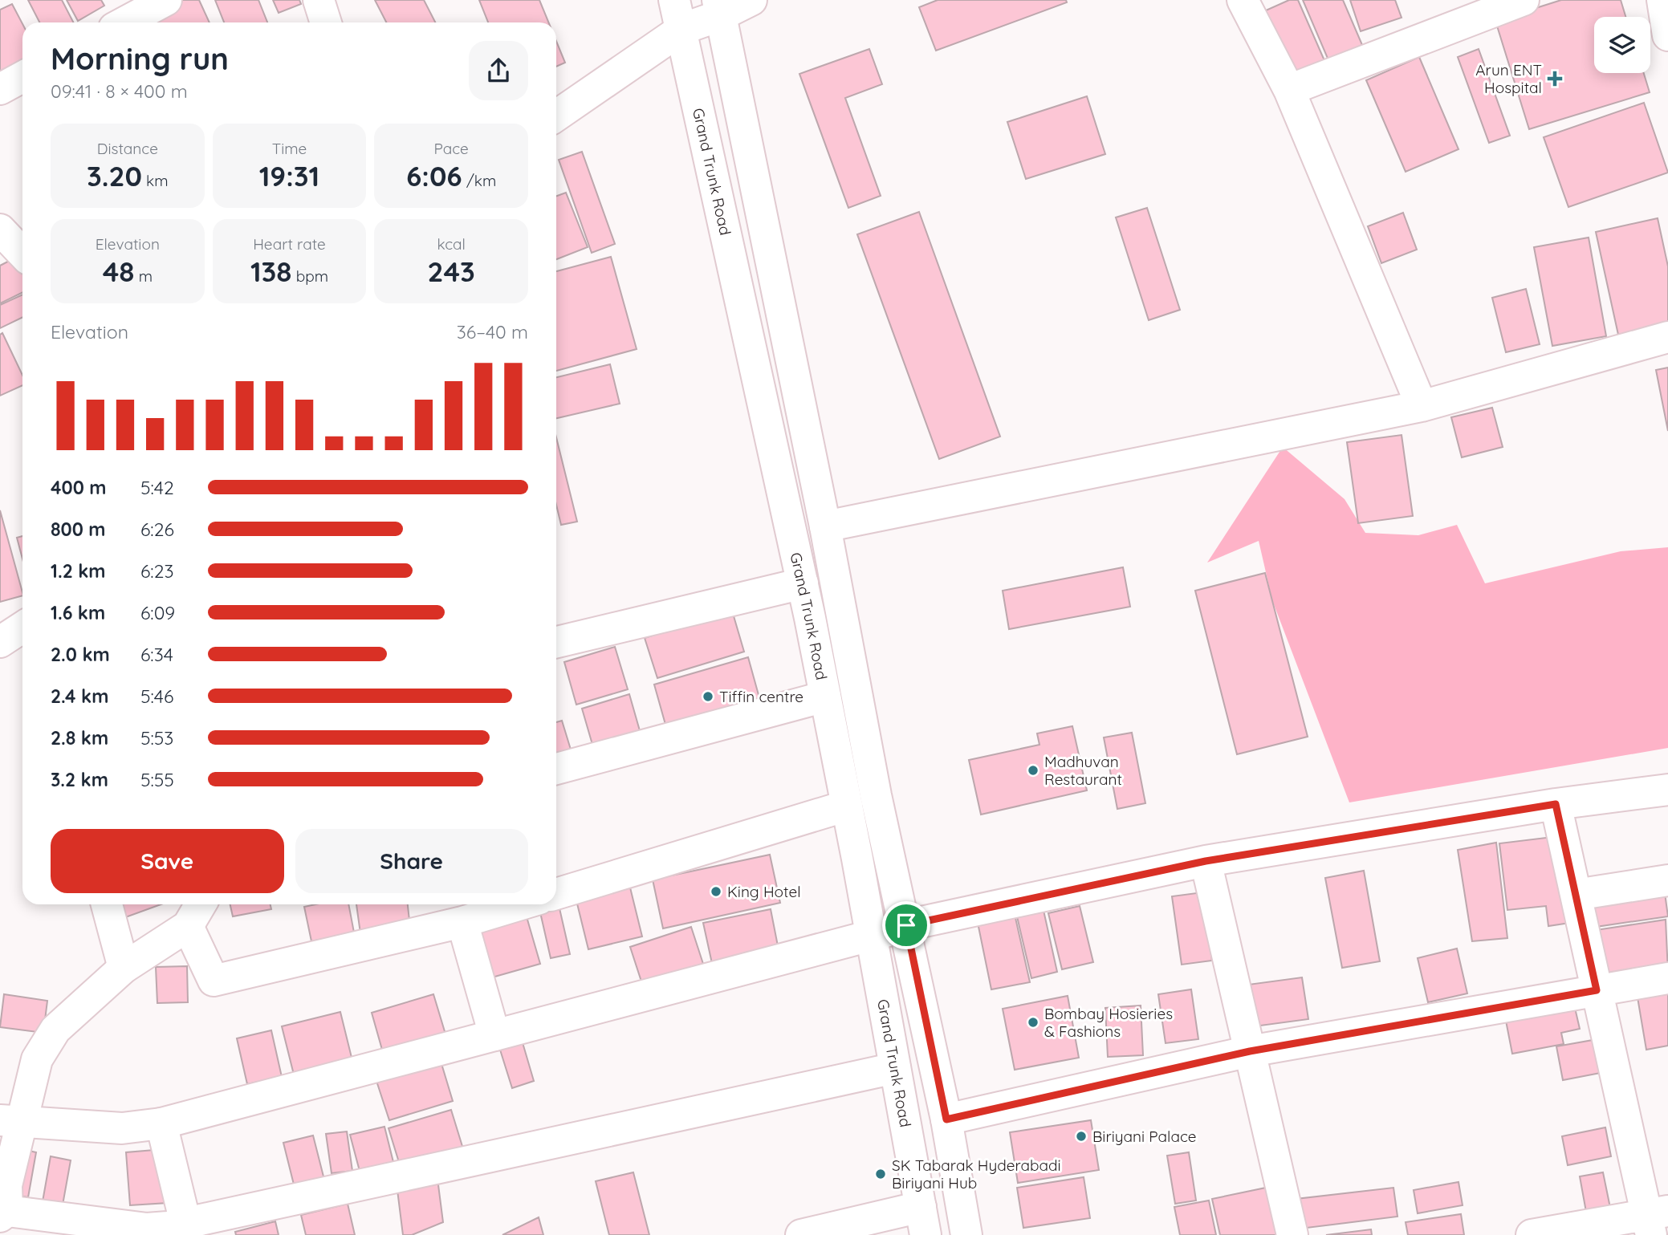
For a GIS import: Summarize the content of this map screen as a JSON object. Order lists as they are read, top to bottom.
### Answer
{
  "streets": {
    "street": ["Grand Trunk Road"]
  },
  "places": {
    "health": ["Arun ENT Hospital"],
    "other": [
      "Tiffin centre",
      "Madhuvan Restaurant",
      "King Hotel",
      "Bombay Hosieries & Fashions",
      "Biriyani Palace",
      "SK Tabarak Hyderabadi Biriyani Hub"
    ]
  },
  "page": {
    "heading": ["Morning run", "09:41 · 8 × 400 m"],
    "stats": [
      ["Distance", "3.20 km"],
      ["Time", "19:31"],
      ["Pace", "6:06 /km"],
      ["Elevation", "48 m"],
      ["Heart rate", "138 bpm"],
      ["kcal", "243"]
    ],
    "chart": ["Elevation", "36–40 m"],
    "list": [
      {
        "name": "400 m",
        "note": "5:42"
      },
      {
        "name": "800 m",
        "note": "6:26"
      },
      {
        "name": "1.2 km",
        "note": "6:23"
      },
      {
        "name": "1.6 km",
        "note": "6:09"
      },
      {
        "name": "2.0 km",
        "note": "6:34"
      },
      {
        "name": "2.4 km",
        "note": "5:46"
      },
      {
        "name": "2.8 km",
        "note": "5:53"
      },
      {
        "name": "3.2 km",
        "note": "5:55"
      }
    ],
    "buttons": ["Save", "Share"]
  }
}
